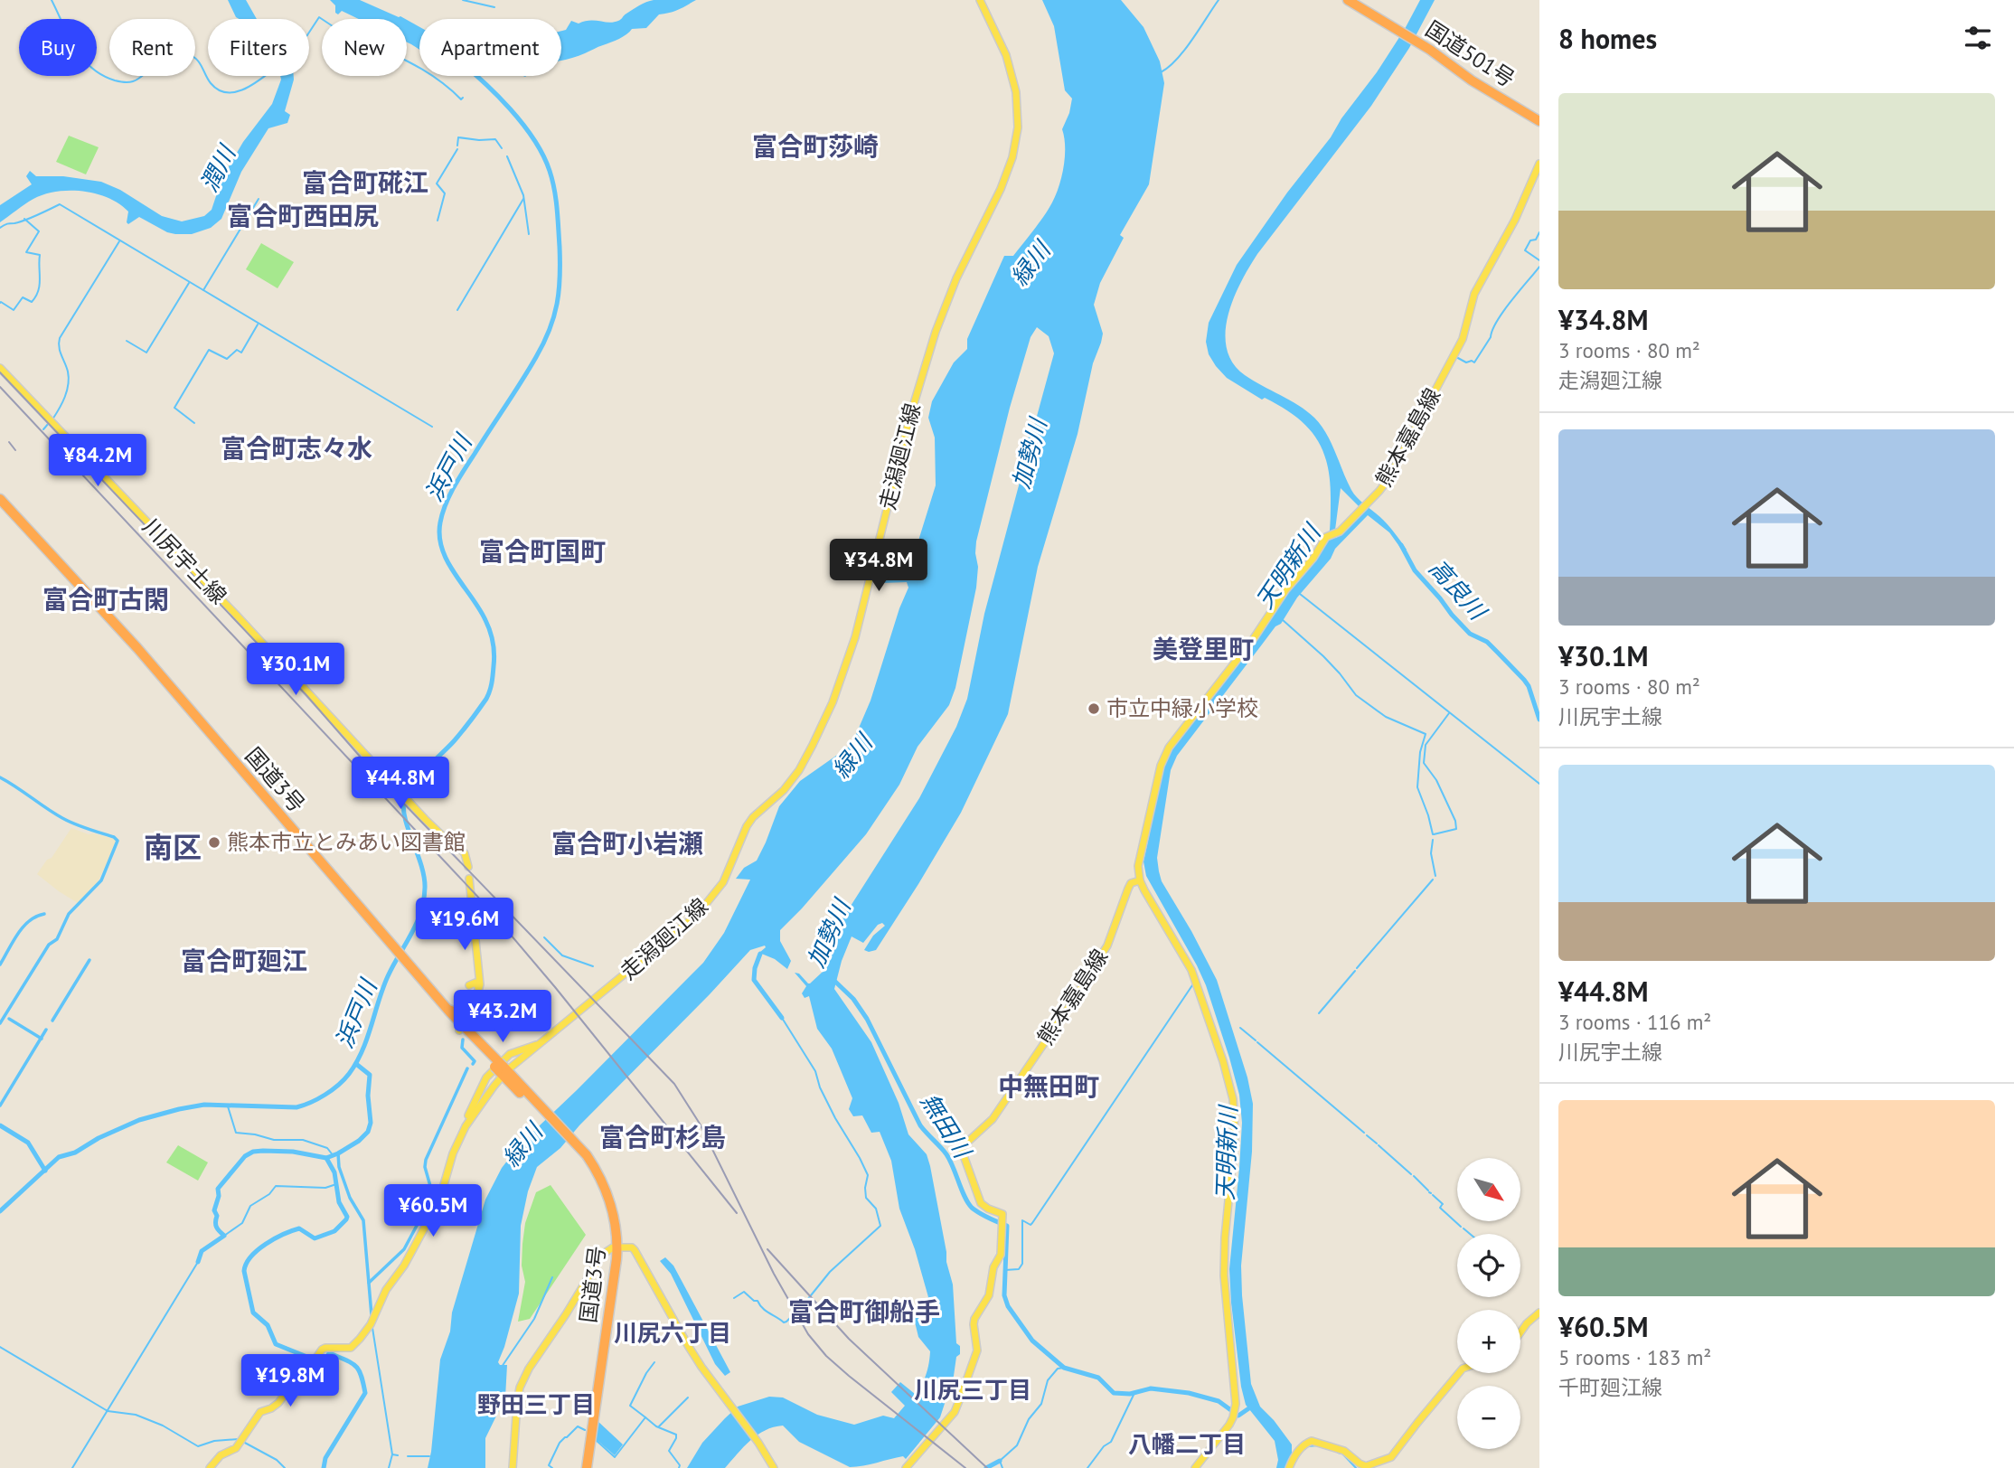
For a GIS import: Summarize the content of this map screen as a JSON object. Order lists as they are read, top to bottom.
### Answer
{
  "streets": {
    "highway": ["国道501号", "国道3号"],
    "main road": ["熊本嘉島線", "走潟廻江線", "川尻宇土線"]
  },
  "crossings": [
    ["走潟廻江線", "国道3号"]
  ],
  "districts": [
    "富合町莎崎",
    "富合町硴江",
    "富合町西田尻",
    "富合町志々水",
    "富合町国町",
    "富合町古閑",
    "美登里町",
    "富合町小岩瀬",
    "南区",
    "富合町廻江",
    "中無田町",
    "富合町杉島",
    "富合町御船手",
    "川尻六丁目",
    "川尻三丁目",
    "野田三丁目",
    "八幡二丁目"
  ],
  "water": [
    "潤川",
    "緑川",
    "加勢川",
    "浜戸川",
    "天明新川",
    "高良川",
    "無田川"
  ],
  "places": ["市立中緑小学校", "熊本市立とみあい図書館"],
  "north": "bottom right",
  "page": {
    "heading": "8 homes",
    "chip": [
      "Buy",
      "Rent",
      "Filters",
      "New",
      "Apartment"
    ],
    "list": [
      {
        "name": "¥34.8M",
        "note": "3 rooms · 80 m² · 走潟廻江線"
      },
      {
        "name": "¥30.1M",
        "note": "3 rooms · 80 m² · 川尻宇土線"
      },
      {
        "name": "¥44.8M",
        "note": "3 rooms · 116 m² · 川尻宇土線"
      },
      {
        "name": "¥60.5M",
        "note": "5 rooms · 183 m² · 千町廻江線"
      }
    ],
    "price": [
      "¥84.2M",
      "¥34.8M",
      "¥30.1M",
      "¥44.8M",
      "¥19.6M",
      "¥43.2M",
      "¥60.5M",
      "¥19.8M"
    ],
    "map_buttons": ["+", "−"]
  }
}
